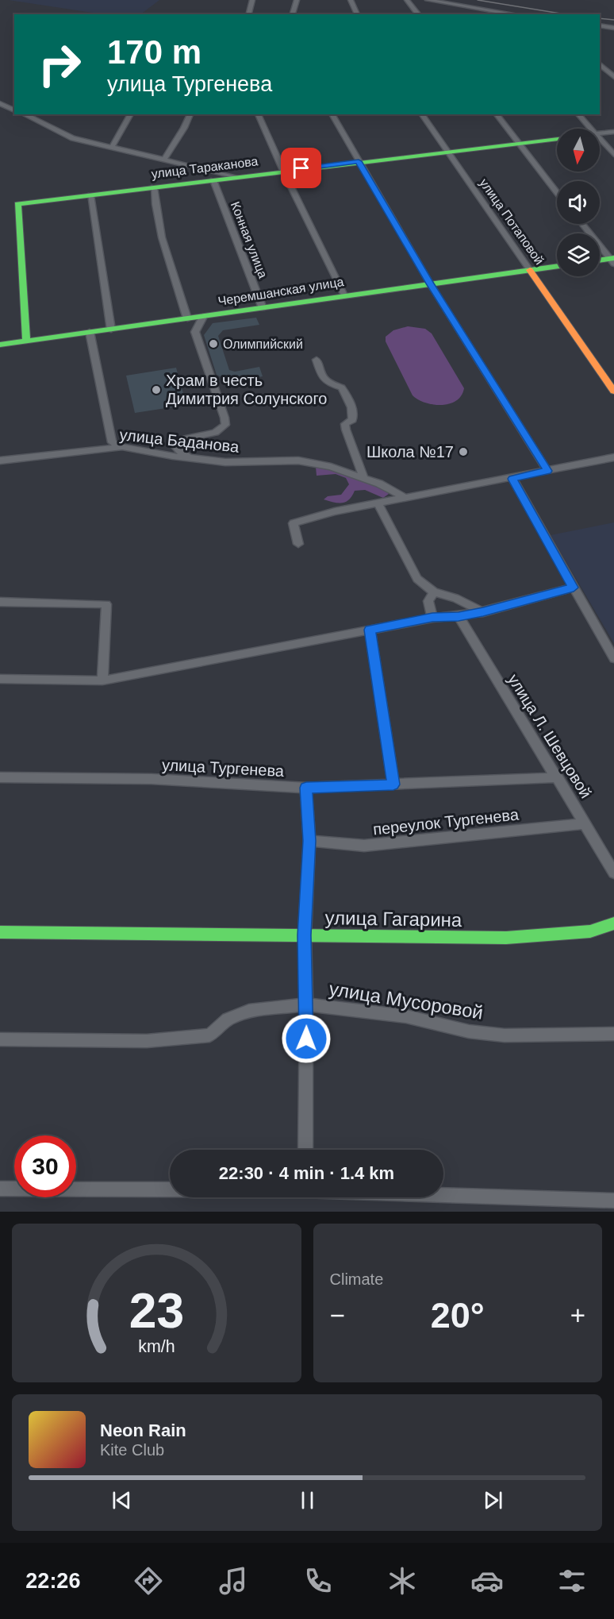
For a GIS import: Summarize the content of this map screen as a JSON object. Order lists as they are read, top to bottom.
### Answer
{
  "streets": {
    "main road": [
      "улица Тараканова",
      "улица Потаповой",
      "Черемшанская улица",
      "улица Гагарина"
    ],
    "street": [
      "Конная улица",
      "улица Баданова",
      "улица Л. Шевцовой",
      "улица Тургенева",
      "переулок Тургенева",
      "улица Мусоровой"
    ]
  },
  "crossings": [
    ["улица Тараканова", "улица Потаповой"],
    ["улица Тараканова", "Конная улица"],
    ["улица Тараканова", "Черемшанская улица"],
    ["улица Потаповой", "Черемшанская улица"],
    ["Конная улица", "Черемшанская улица"],
    ["улица Л. Шевцовой", "улица Тургенева"],
    ["улица Л. Шевцовой", "переулок Тургенева"]
  ],
  "places": ["Олимпийский", "Храм в честь Димитрия Солунского", "Школа №17"],
  "north": "bottom",
  "page": {
    "turn": ["170 m", "улица Тургенева"],
    "limit": "30",
    "trip": "22:30 · 4 min · 1.4 km",
    "tile": "Climate",
    "heat": ["−", "20°", "+"],
    "song": ["Neon Rain", "Kite Club"],
    "tabs": "22:26",
    "gauge": ["23", "km/h"]
  }
}
